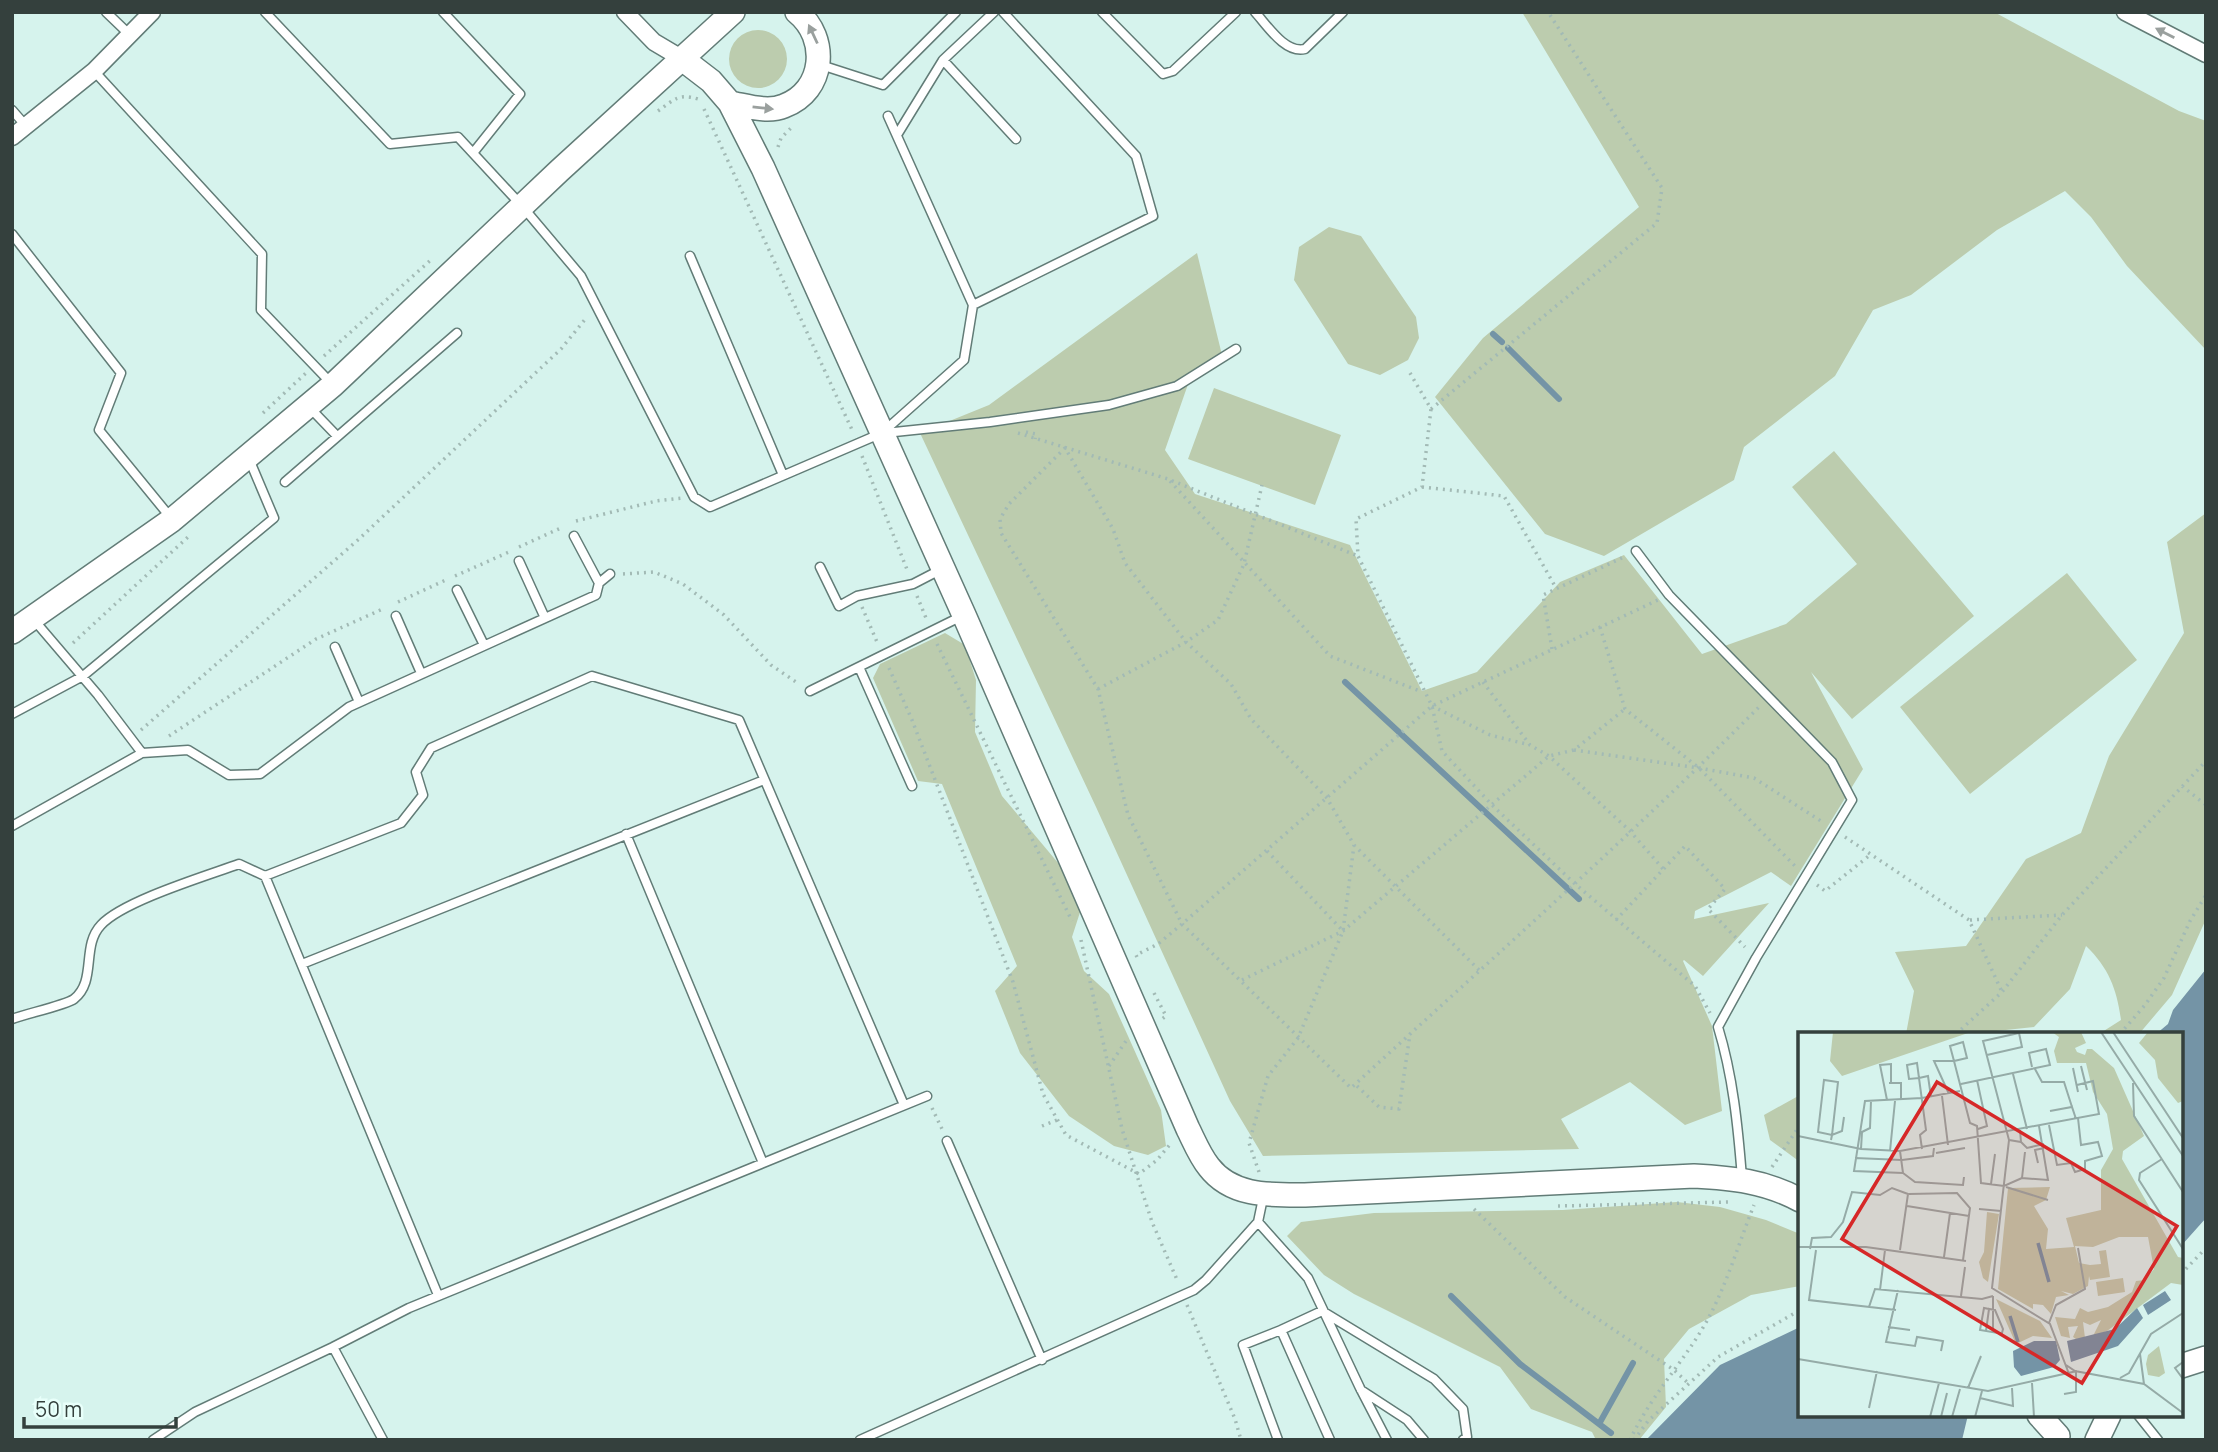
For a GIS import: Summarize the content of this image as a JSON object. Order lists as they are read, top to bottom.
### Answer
{
  "scale_bar": "50 m"
}
